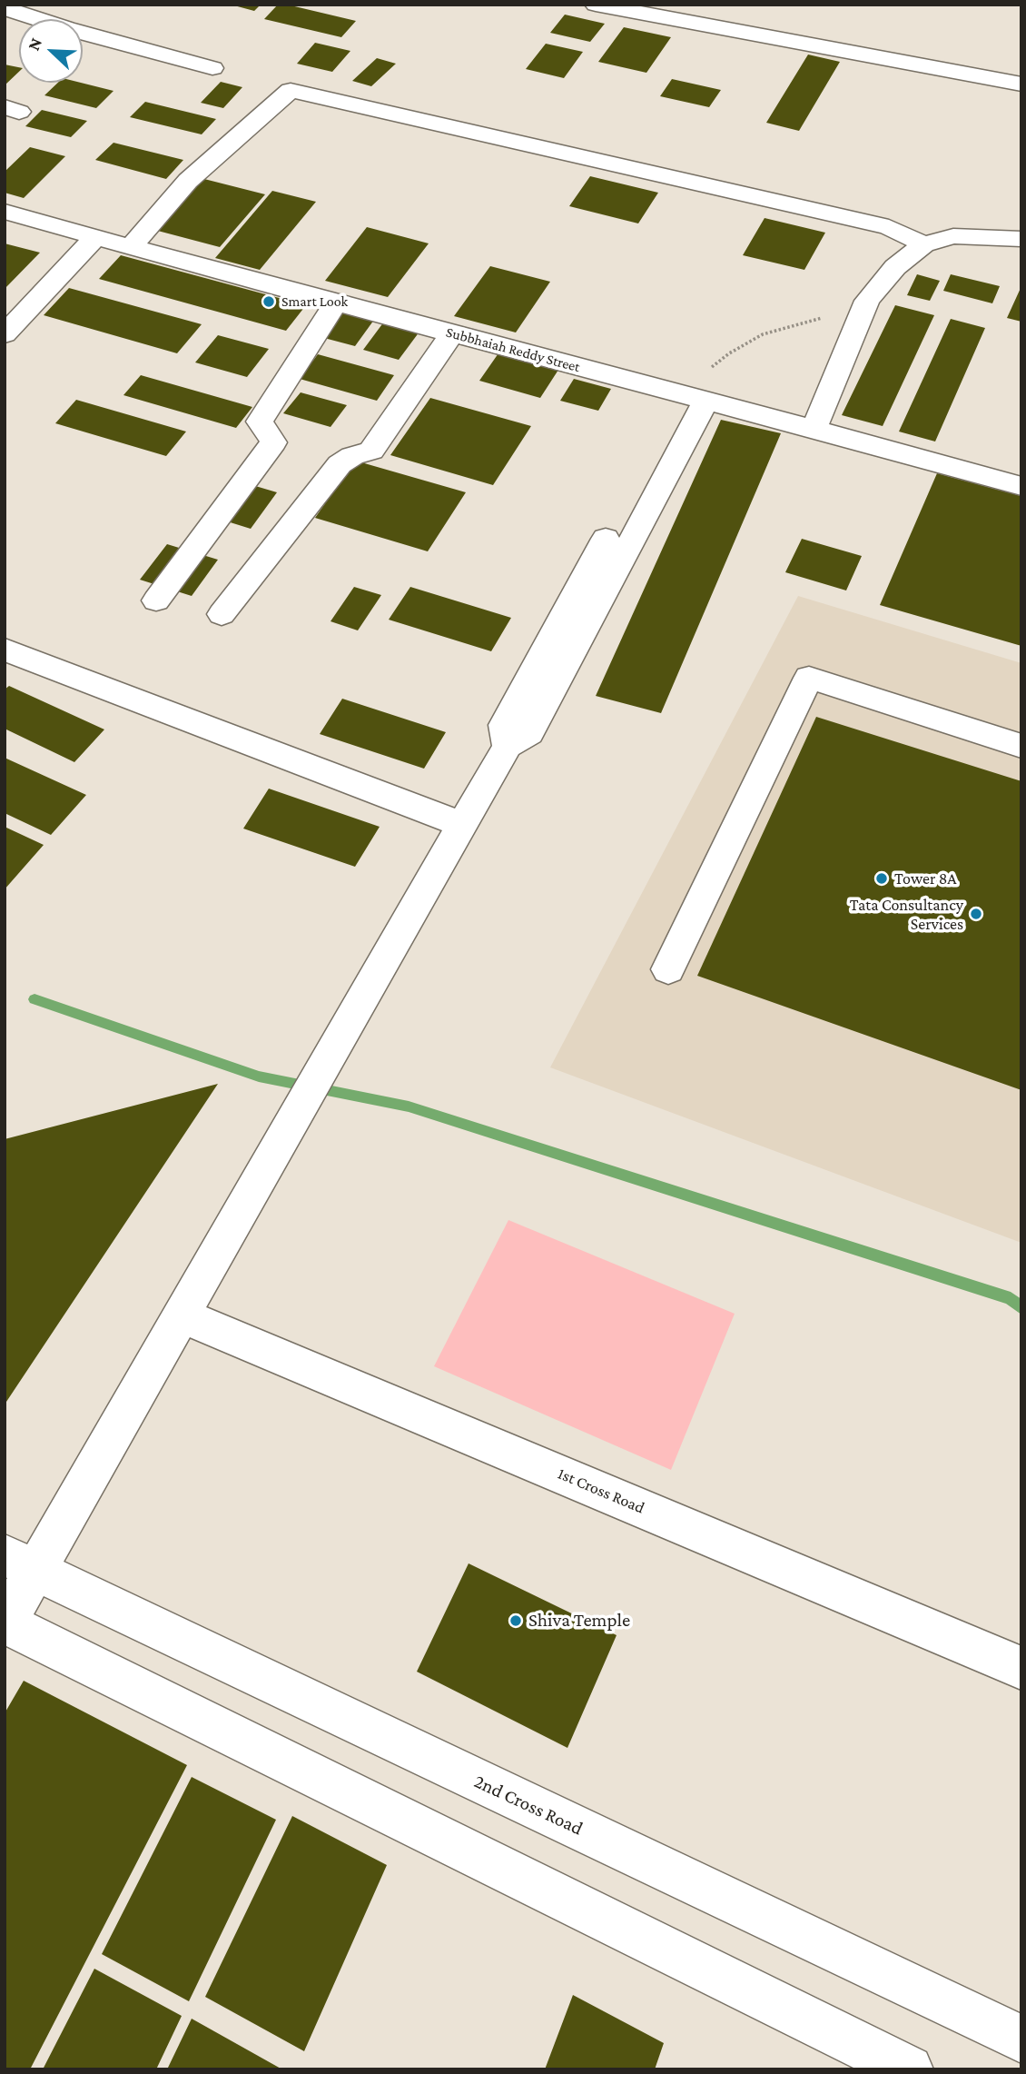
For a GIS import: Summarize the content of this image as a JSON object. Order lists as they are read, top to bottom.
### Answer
{
  "streets": {
    "street": ["Subbhaiah Reddy Street", "1st Cross Road", "2nd Cross Road"]
  },
  "places": [
    "Smart Look",
    "Tower 8A",
    "Tata Consultancy Services",
    "Shiva Temple"
  ],
  "north": "top left"
}
